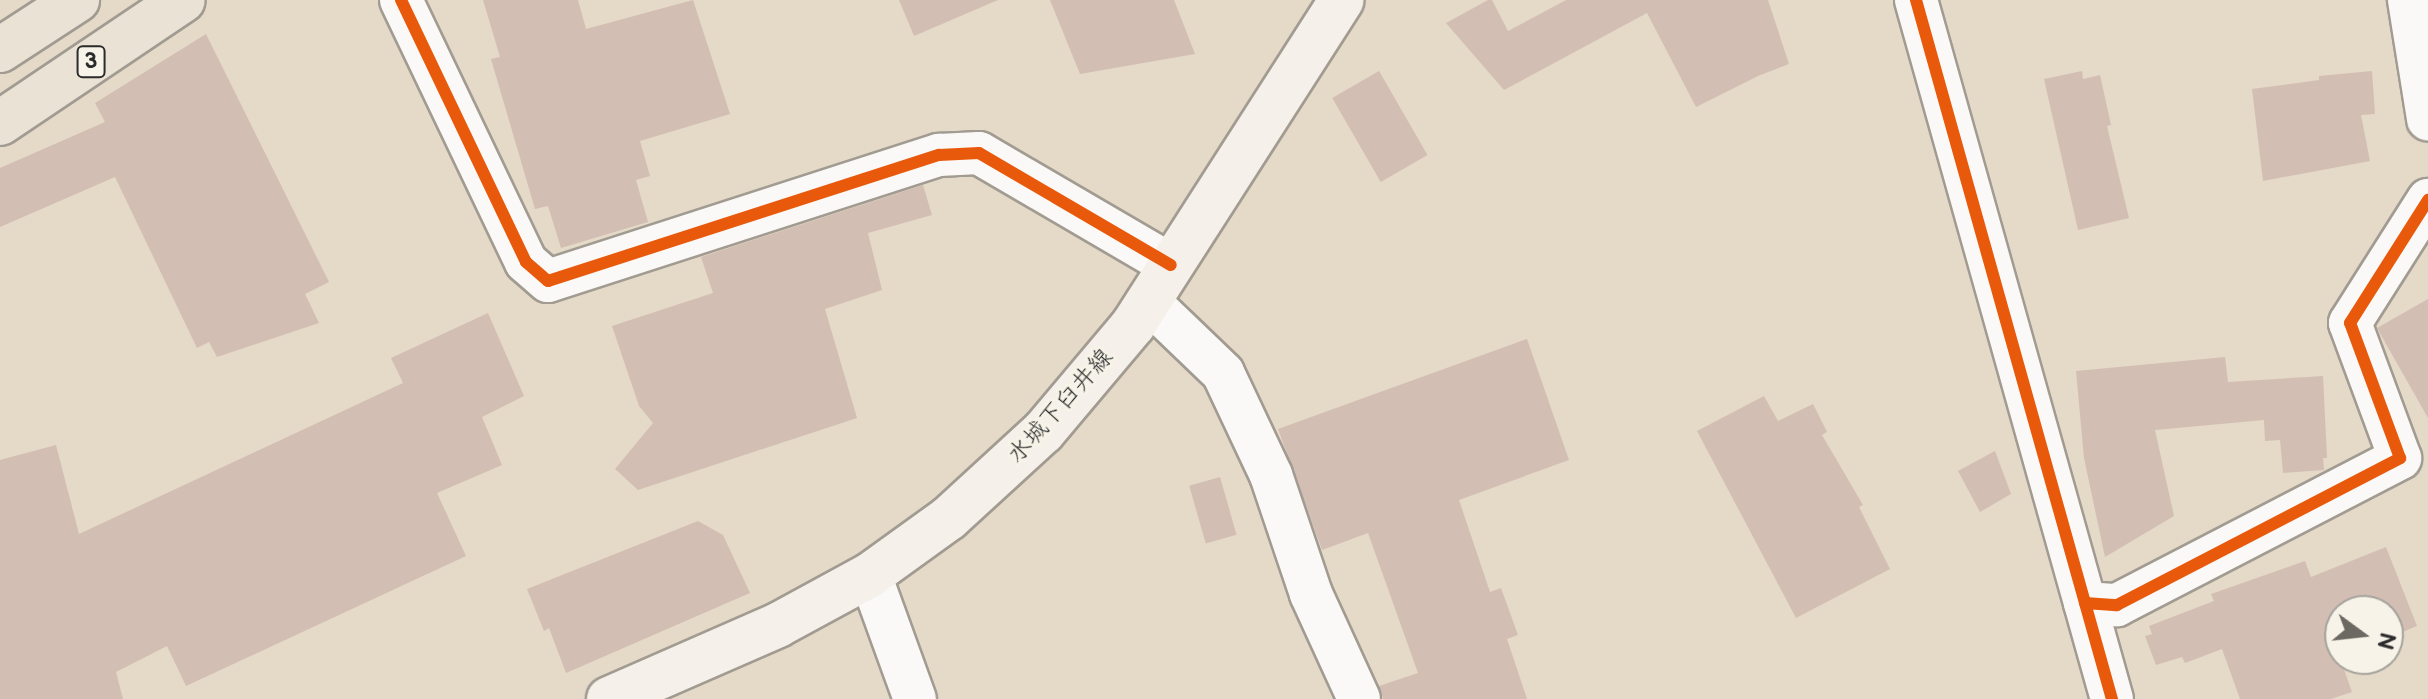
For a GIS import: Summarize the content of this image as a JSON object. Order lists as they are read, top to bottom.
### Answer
{
  "streets": {
    "highway": ["3"],
    "main road": ["水城下臼井線"]
  },
  "north": "right"
}
